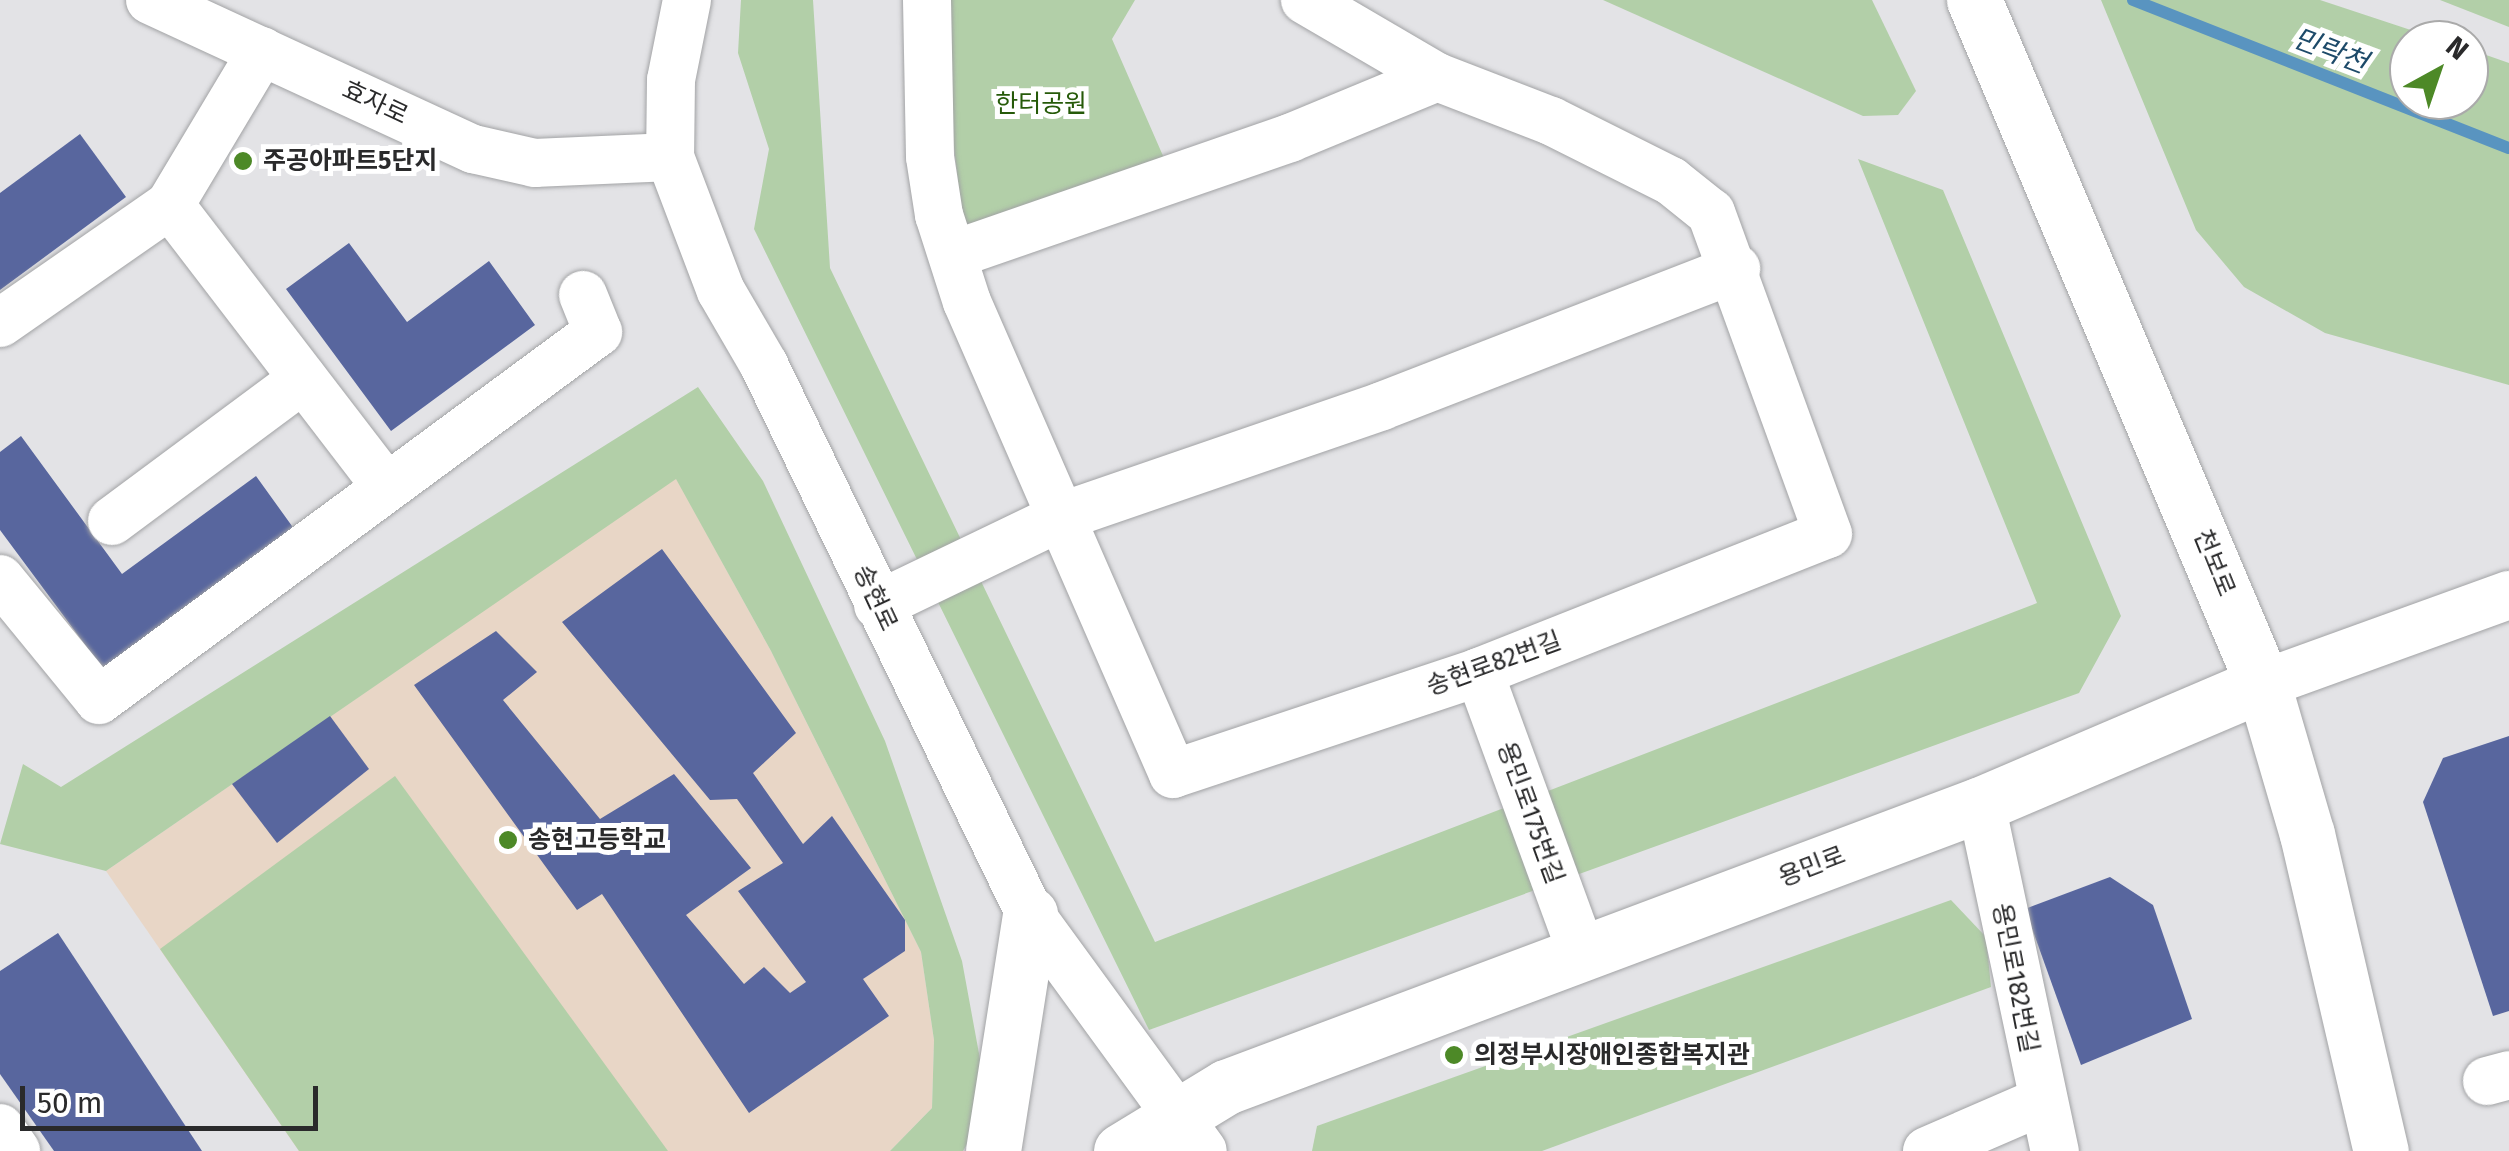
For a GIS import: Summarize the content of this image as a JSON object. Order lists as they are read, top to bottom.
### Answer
{
  "streets": {
    "main road": ["천보로", "용민로"],
    "street": [
      "효자로",
      "송현로",
      "송현로82번길",
      "용민로175번길",
      "용민로182번길"
    ]
  },
  "crossings": [
    ["효자로", "송현로"],
    ["천보로", "용민로"],
    ["송현로", "용민로"],
    ["송현로82번길", "용민로175번길"],
    ["용민로175번길", "용민로"],
    ["용민로", "용민로182번길"]
  ],
  "water": ["민락천"],
  "parks": ["한터공원"],
  "places": ["주공아파트5단지", "송현고등학교", "의정부시장애인종합복지관"],
  "scale_bar": "50 m",
  "north": "top right"
}
